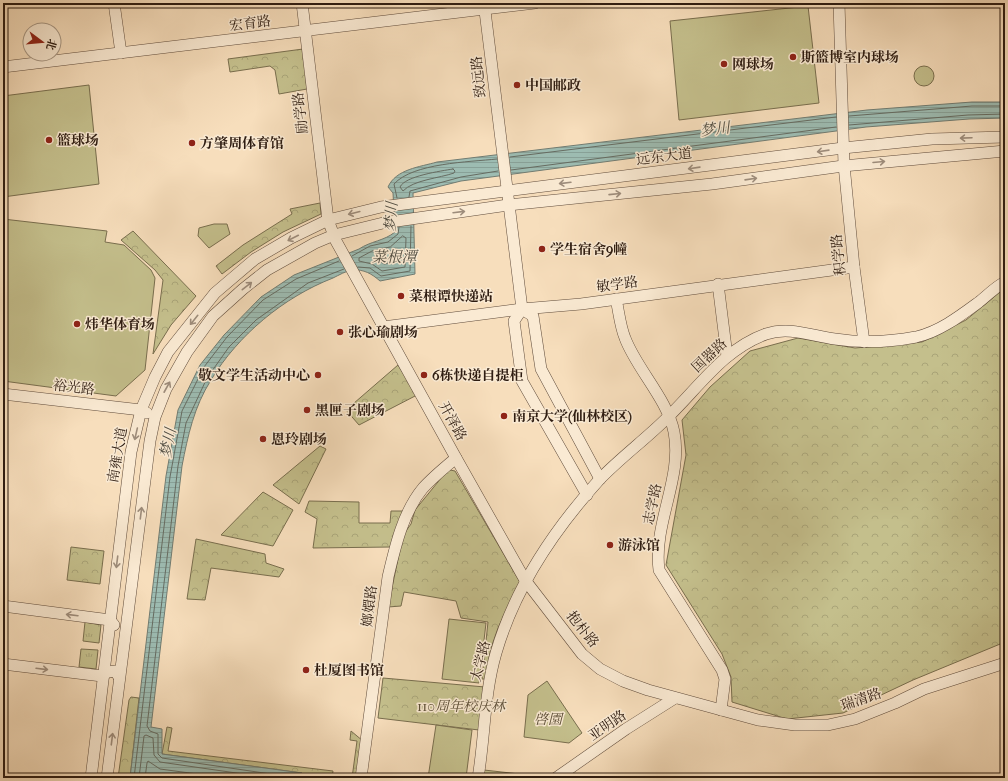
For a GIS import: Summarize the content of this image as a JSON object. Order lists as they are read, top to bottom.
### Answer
{
  "streets": {
    "street": [
      "宏育路",
      "致远路",
      "励学路",
      "远东大道",
      "积学路",
      "敏学路",
      "国器路",
      "裕光路",
      "开泽路",
      "南雍大道",
      "志学路",
      "嫏嬛路",
      "抱朴路",
      "太学路",
      "瑞清路",
      "亚明路"
    ]
  },
  "crossings": [
    ["宏育路", "致远路"],
    ["宏育路", "励学路"],
    ["致远路", "远东大道"],
    ["致远路", "敏学路"],
    ["励学路", "远东大道"],
    ["励学路", "开泽路"],
    ["励学路", "南雍大道"],
    ["远东大道", "积学路"],
    ["远东大道", "南雍大道"],
    ["积学路", "敏学路"],
    ["积学路", "国器路"],
    ["敏学路", "开泽路"],
    ["敏学路", "志学路"],
    ["国器路", "开泽路"],
    ["国器路", "志学路"],
    ["国器路", "抱朴路"],
    ["国器路", "太学路"],
    ["裕光路", "南雍大道"],
    ["开泽路", "嫏嬛路"],
    ["开泽路", "抱朴路"],
    ["开泽路", "太学路"],
    ["志学路", "抱朴路"],
    ["志学路", "瑞清路"],
    ["抱朴路", "太学路"],
    ["抱朴路", "瑞清路"],
    ["抱朴路", "亚明路"]
  ],
  "water": ["梦川", "菜根潭"],
  "parks": ["110周年校庆林", "啓園"],
  "places": [
    "斯篮博室内球场",
    "网球场",
    "中国邮政",
    "篮球场",
    "方肇周体育馆",
    "学生宿舍9幢",
    "菜根谭快递站",
    "炜华体育场",
    "张心瑜剧场",
    "敬文学生活动中心",
    "6栋快递自提柜",
    "黑匣子剧场",
    "南京大学(仙林校区)",
    "恩玲剧场",
    "游泳馆",
    "杜厦图书馆"
  ],
  "north": "right"
}
